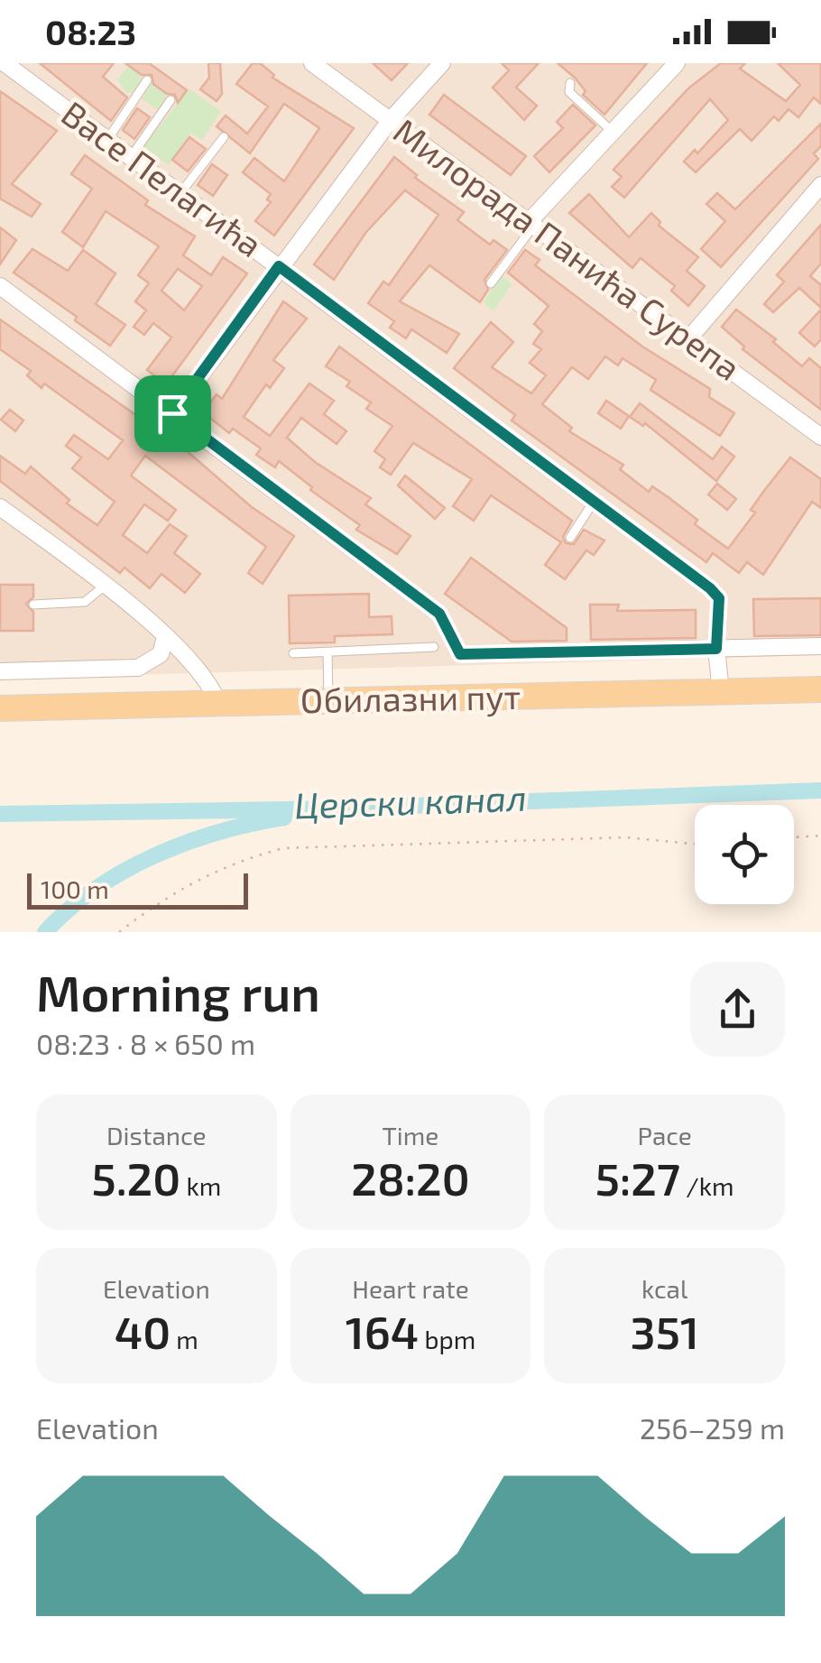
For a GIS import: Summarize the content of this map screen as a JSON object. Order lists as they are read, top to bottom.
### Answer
{
  "streets": {
    "main road": ["Обилазни пут"],
    "street": ["Васе Пелагића", "Милорада Панића Сурепа"]
  },
  "crossings": [
    ["Васе Пелагића", "Обилазни пут"]
  ],
  "water": ["Церски канал"],
  "scale_bar": "100 m",
  "page": {
    "status": "08:23",
    "scale": "100 m",
    "heading": ["Morning run", "08:23 · 8 × 650 m"],
    "stats": [
      ["Distance", "5.20 km"],
      ["Time", "28:20"],
      ["Pace", "5:27 /km"],
      ["Elevation", "40 m"],
      ["Heart rate", "164 bpm"],
      ["kcal", "351"]
    ],
    "chart": ["Elevation", "256–259 m"]
  }
}
